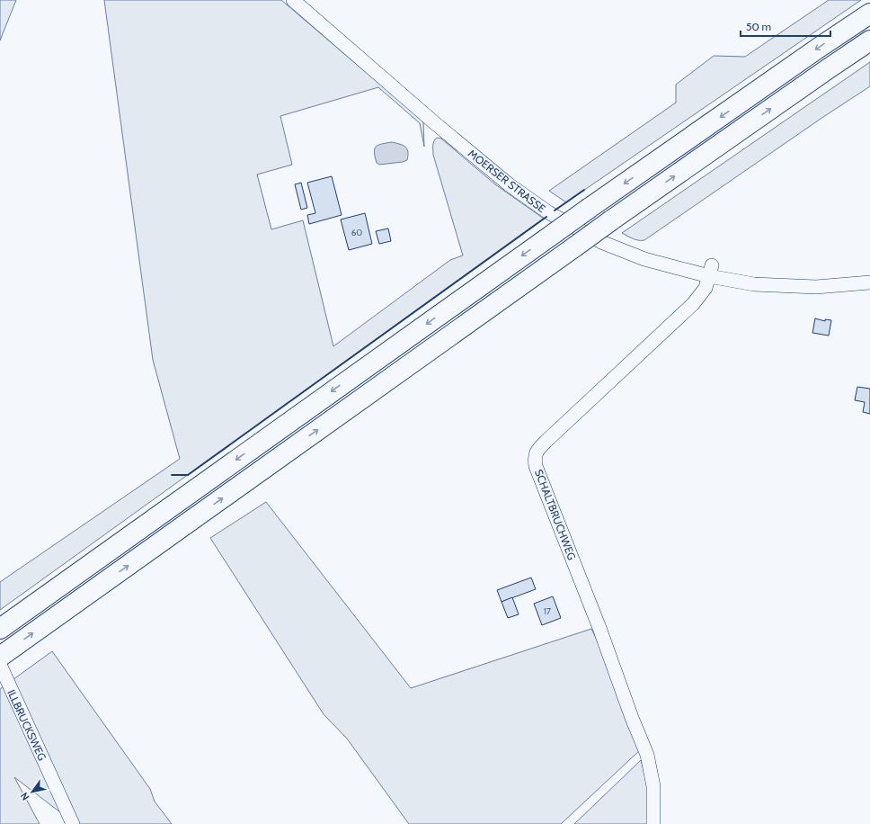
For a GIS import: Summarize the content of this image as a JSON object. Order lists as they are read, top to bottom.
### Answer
{
  "streets": {
    "street": ["MOERSER STRASSE", "SCHALTBRUCHWEG", "ILLBRUCKSWEG"]
  },
  "crossings": [
    ["MOERSER STRASSE", "SCHALTBRUCHWEG"]
  ],
  "house_numbers": ["60", "17"],
  "scale_bar": "50 m",
  "north": "bottom left"
}
